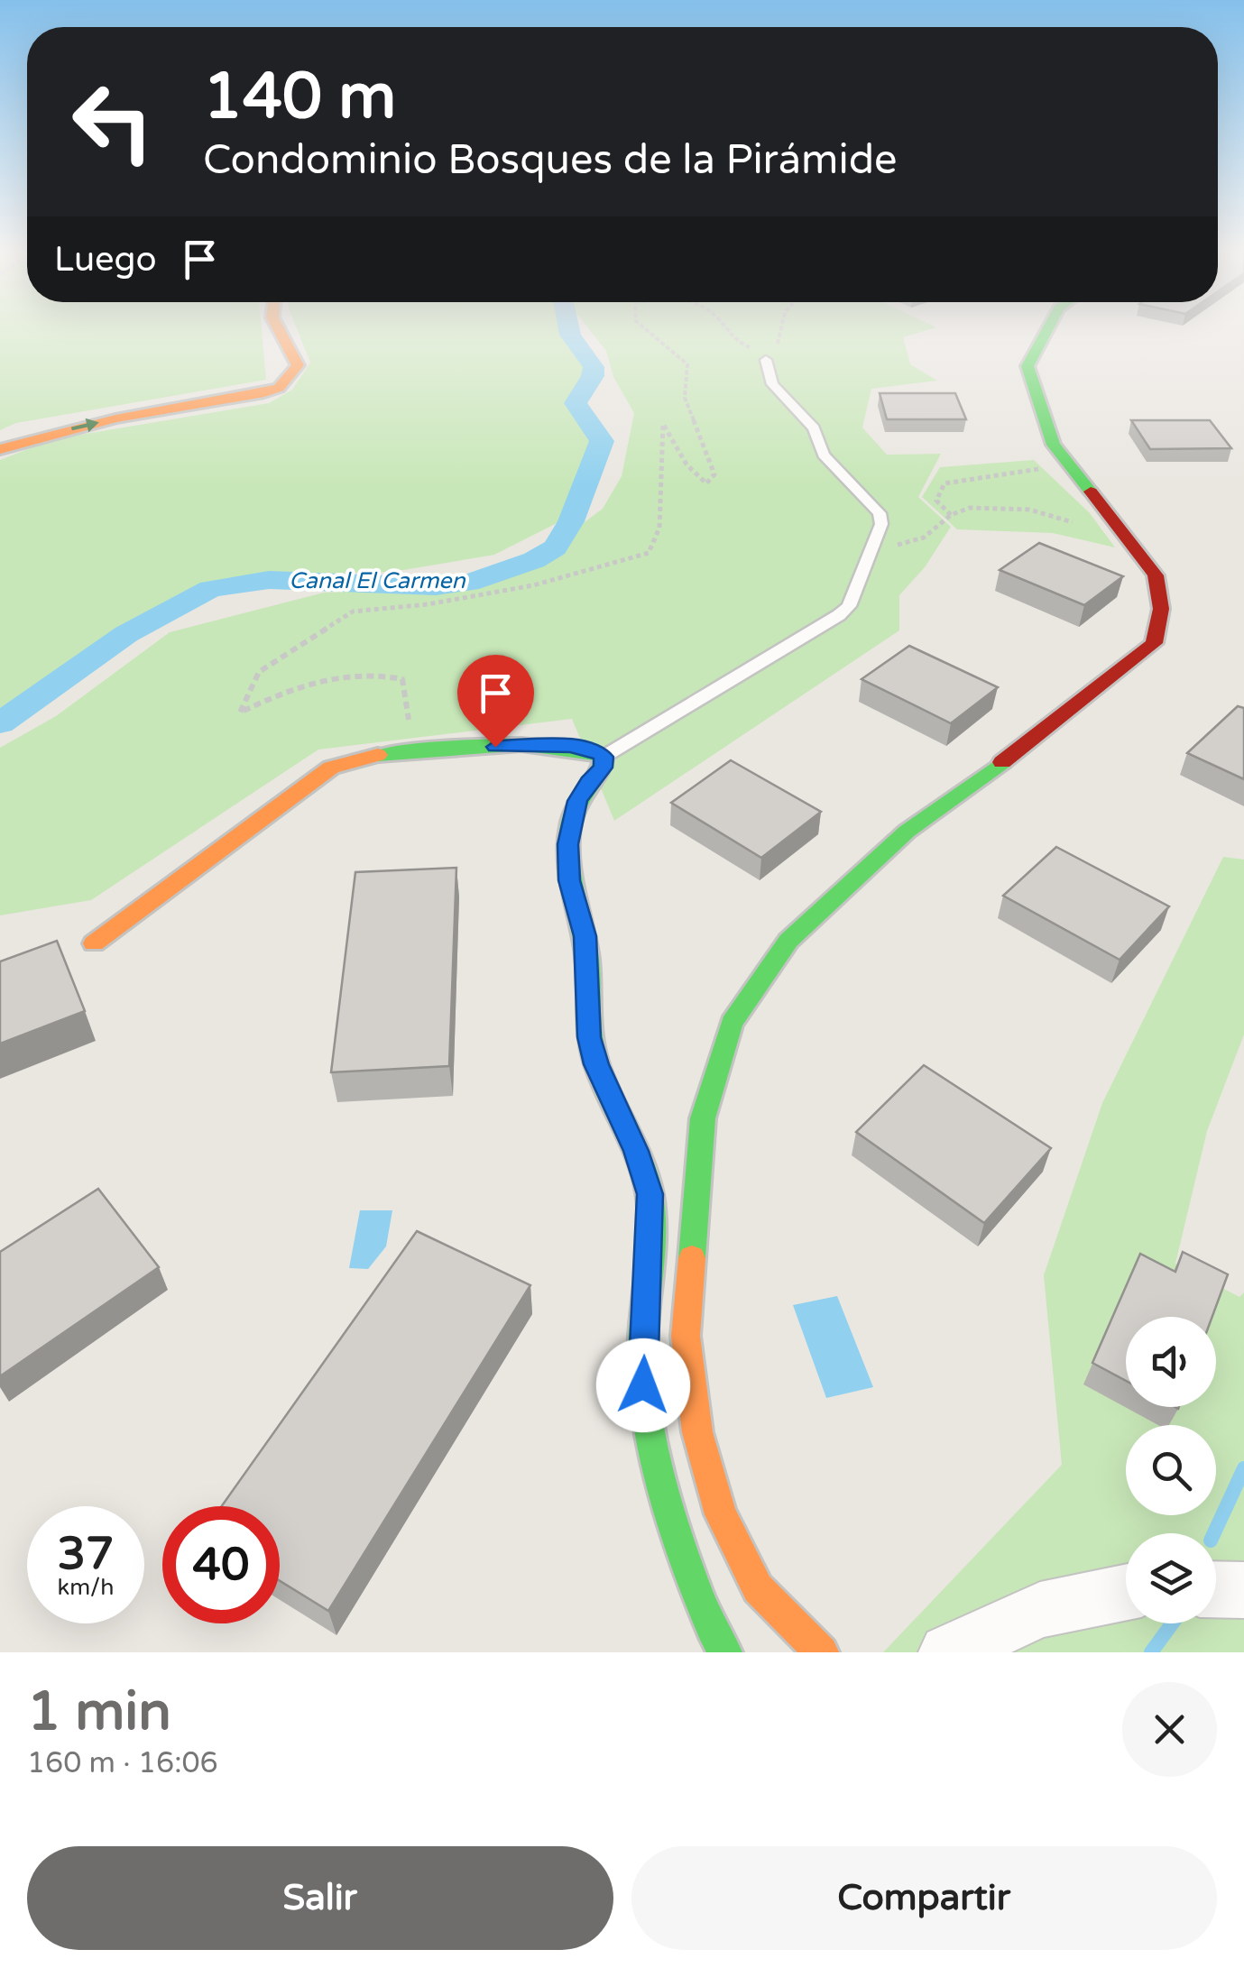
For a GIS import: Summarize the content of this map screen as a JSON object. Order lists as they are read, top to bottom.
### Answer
{
  "water": ["Canal El Carmen"],
  "page": {
    "turn": ["140 m", "Condominio Bosques de la Pirámide"],
    "then": "Luego",
    "speed": "37 km/h",
    "limit": "40",
    "heading": ["1 min", "160 m · 16:06"],
    "buttons": ["Salir", "Compartir"]
  }
}
